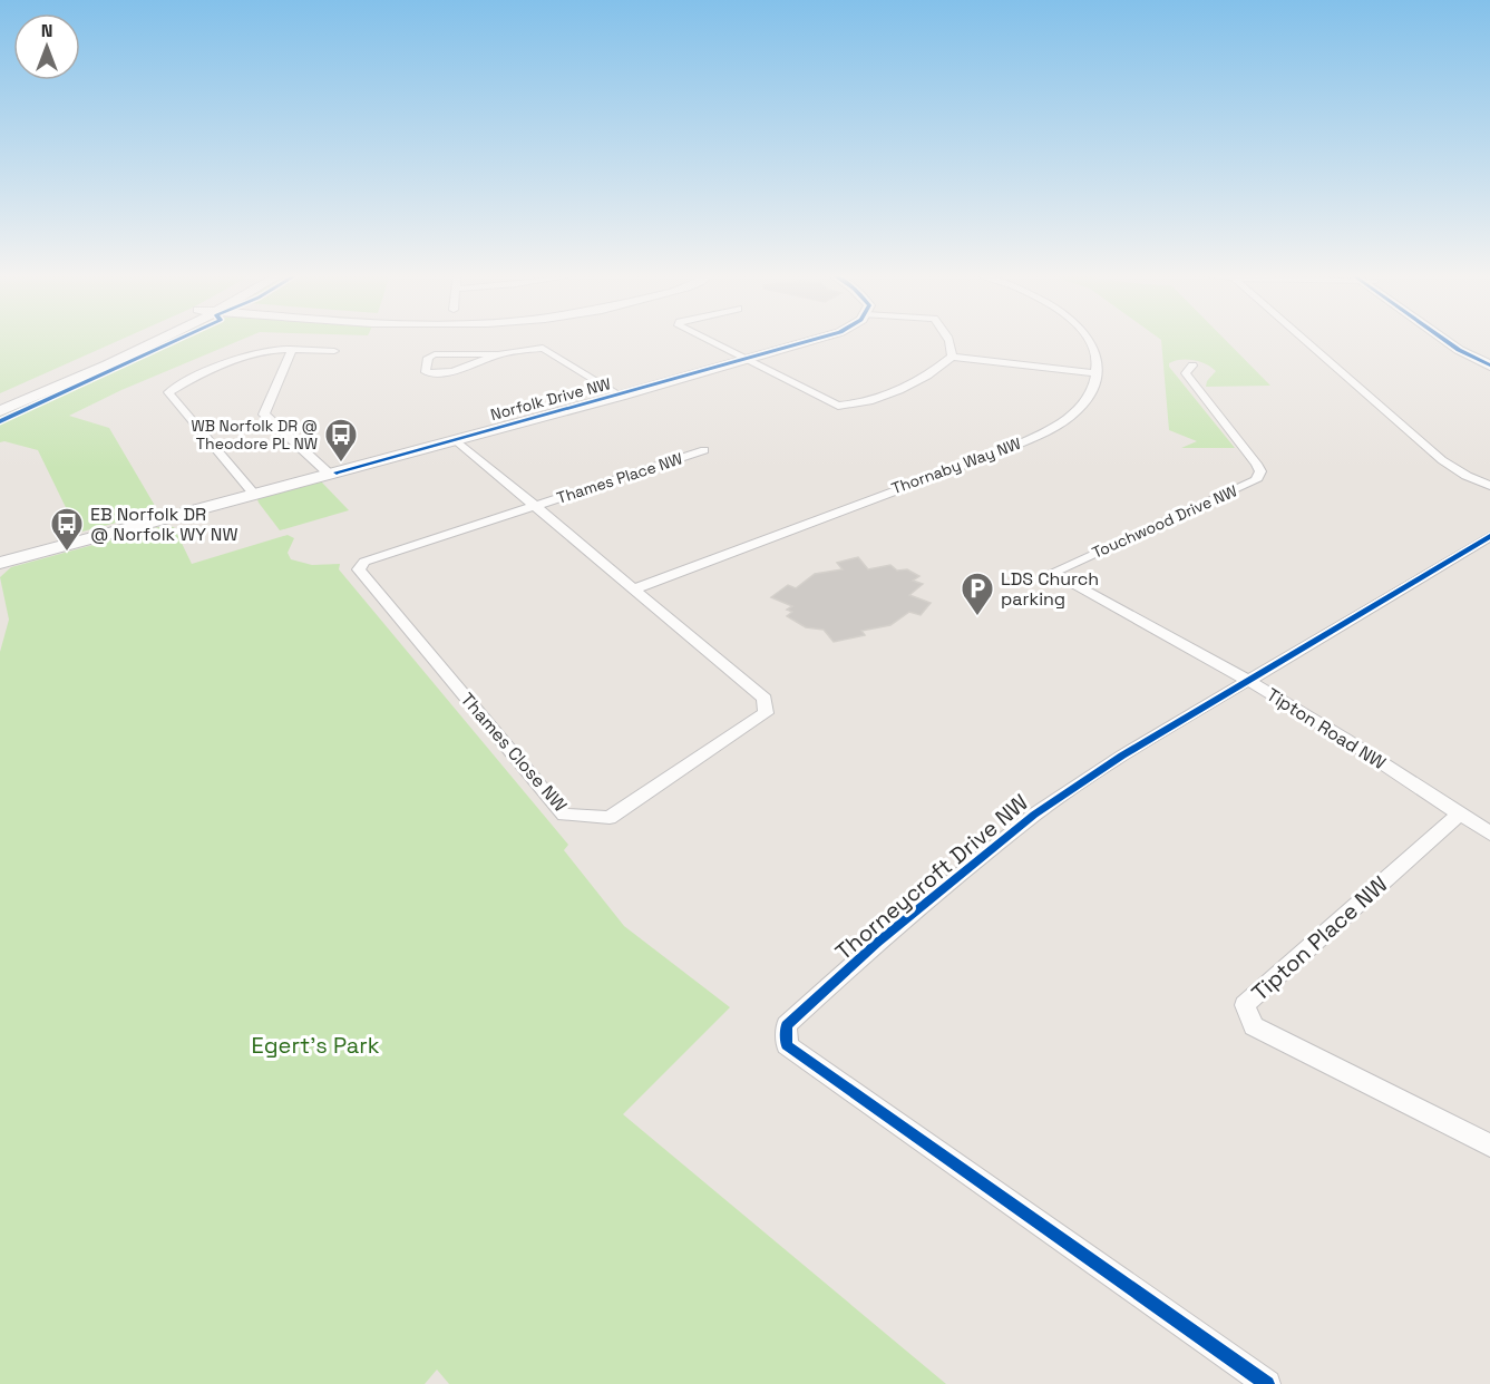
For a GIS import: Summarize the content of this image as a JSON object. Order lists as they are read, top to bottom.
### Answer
{
  "streets": {
    "main road": ["Norfolk Drive NW"],
    "street": [
      "Thornaby Way NW",
      "Thames Place NW",
      "Touchwood Drive NW",
      "Tipton Road NW",
      "Thames Close NW",
      "Thorneycroft Drive NW",
      "Tipton Place NW"
    ]
  },
  "crossings": [
    ["Norfolk Drive NW", "Thames Close NW"],
    ["Thornaby Way NW", "Thames Close NW"],
    ["Thames Place NW", "Thames Close NW"],
    ["Touchwood Drive NW", "Tipton Road NW"],
    ["Tipton Road NW", "Thorneycroft Drive NW"],
    ["Tipton Road NW", "Tipton Place NW"]
  ],
  "parks": ["Egert's Park"],
  "places": {
    "bus stop": ["WB Norfolk DR @ Theodore PL NW", "EB Norfolk DR @ Norfolk WY NW"],
    "parking": ["LDS Church parking"]
  },
  "north": "top"
}
